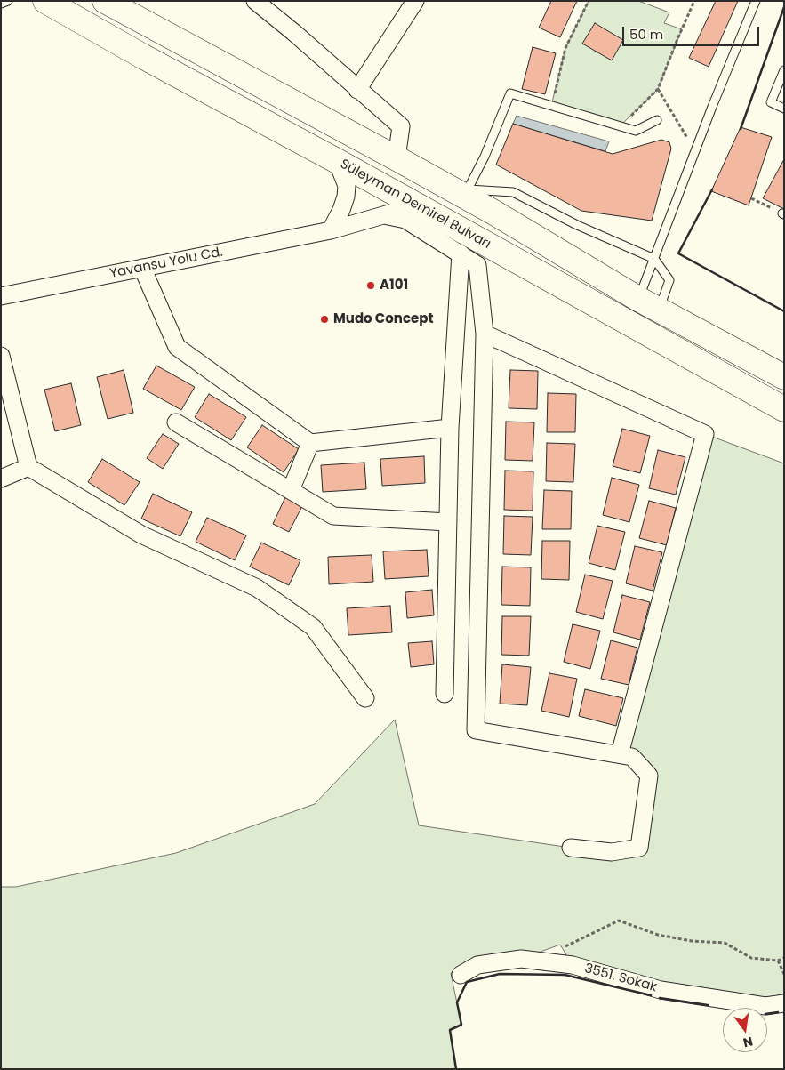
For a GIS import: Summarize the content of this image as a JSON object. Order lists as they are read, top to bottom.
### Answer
{
  "streets": {
    "highway": ["Süleyman Demirel Bulvarı"],
    "street": ["Yavansu Yolu Cd.", "3551. Sokak"]
  },
  "crossings": [
    ["Süleyman Demirel Bulvarı", "Yavansu Yolu Cd."]
  ],
  "places": ["A101", "Mudo Concept"],
  "scale_bar": "50 m",
  "north": "bottom"
}
